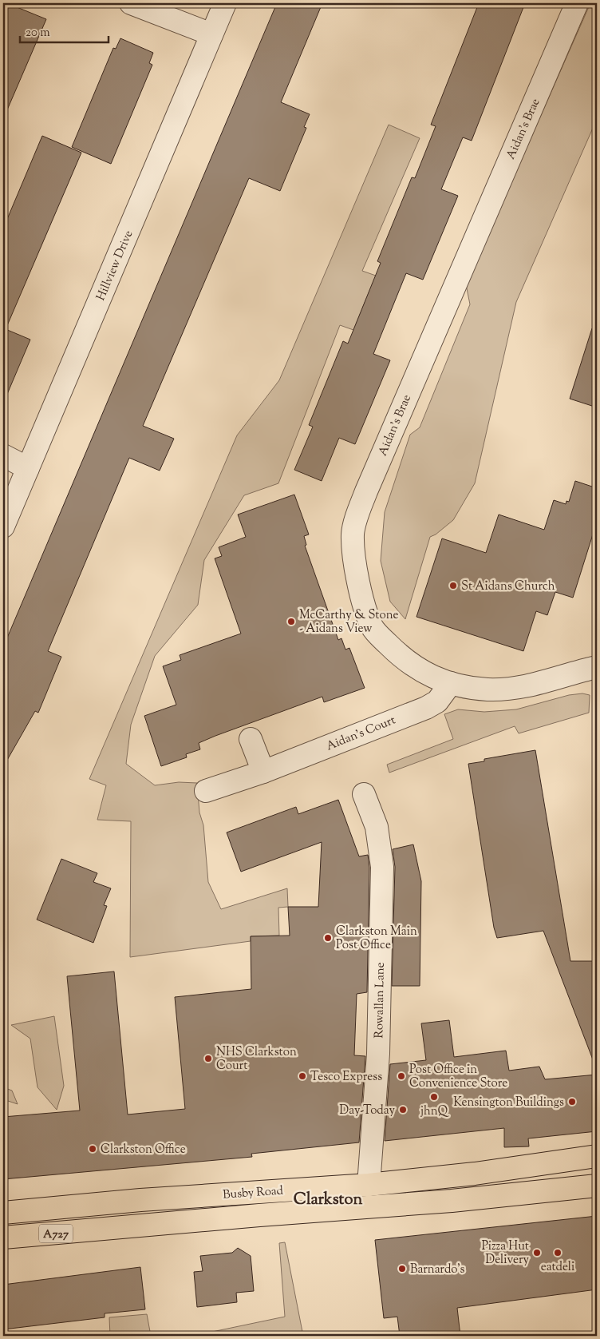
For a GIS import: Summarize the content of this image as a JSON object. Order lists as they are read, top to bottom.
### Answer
{
  "streets": {
    "main road": ["Busby Road", "A727"],
    "street": [
      "Aidan's Brae",
      "Hillview Drive",
      "Aidan's Court",
      "Rowallan Lane"
    ]
  },
  "crossings": [
    ["Aidan's Brae", "Aidan's Court"],
    ["Rowallan Lane", "Busby Road"]
  ],
  "districts": ["Clarkston"],
  "places": [
    "St Aidans Church",
    "McCarthy & Stone - Aidans View",
    "Clarkston Main Post Office",
    "NHS Clarkston Court",
    "Tesco Express",
    "Post Office in Convenience Store",
    "jhnQ",
    "Kensington Buildings",
    "Day-Today",
    "Clarkston Office",
    "Pizza Hut Delivery",
    "eatdeli",
    "Barnardo's"
  ],
  "scale_bar": "20 m"
}
